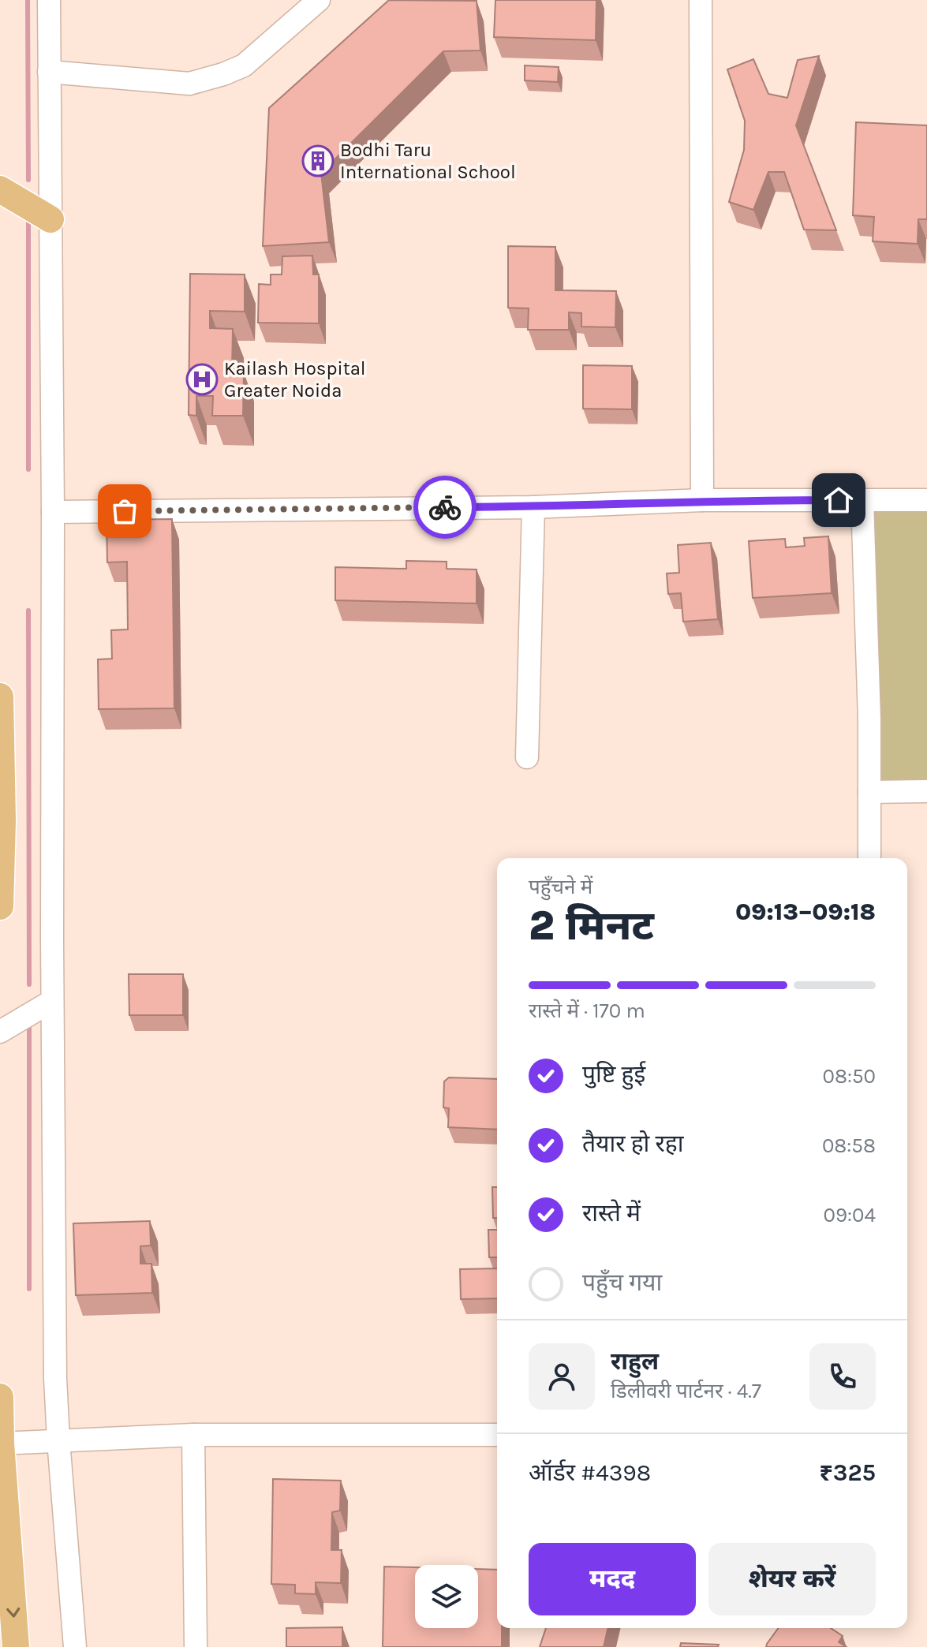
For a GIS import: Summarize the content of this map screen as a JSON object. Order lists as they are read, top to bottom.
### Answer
{
  "places": {
    "building": ["Bodhi Taru International School"],
    "hospital": ["Kailash Hospital Greater Noida"]
  },
  "page": {
    "heading": ["2 मिनट", "पहुँचने में", "09:13–09:18"],
    "panel": [
      "राहुल",
      "डिलीवरी पार्टनर · 4.7",
      "ऑर्डर #4398",
      "₹325"
    ],
    "bar": "रास्ते में · 170 m",
    "list": [
      ["पुष्टि हुई", "08:50"],
      ["तैयार हो रहा", "08:58"],
      ["रास्ते में", "09:04"],
      "पहुँच गया"
    ],
    "buttons": ["मदद", "शेयर करें"]
  }
}
